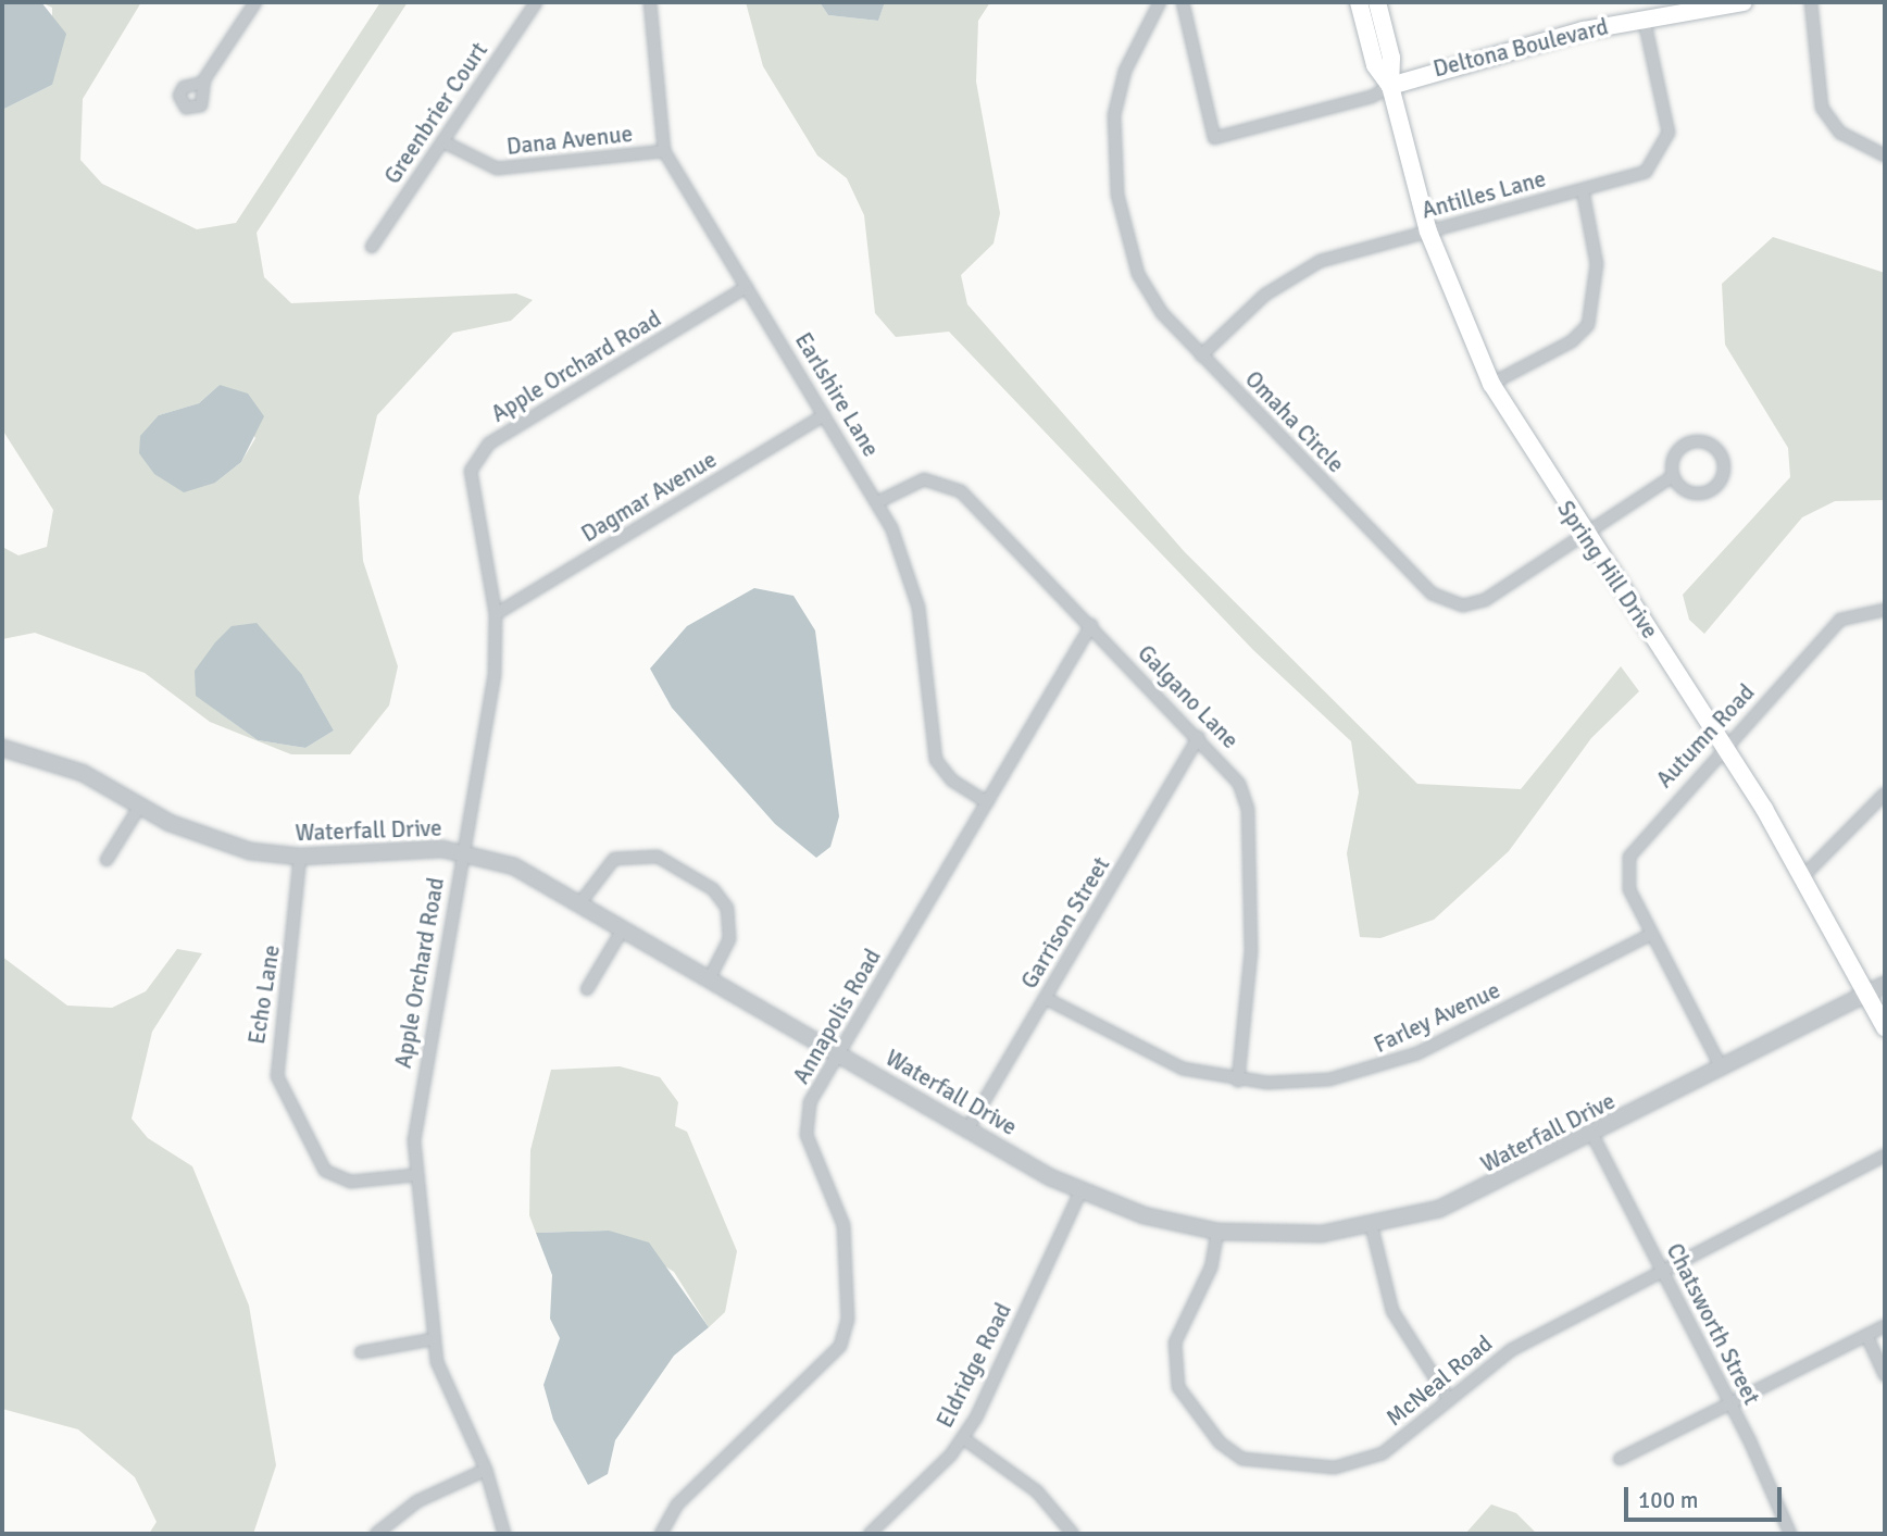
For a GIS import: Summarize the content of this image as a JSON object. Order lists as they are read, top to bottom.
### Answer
{
  "streets": {
    "main road": ["Deltona Boulevard", "Spring Hill Drive"],
    "street": [
      "Greenbrier Court",
      "Dana Avenue",
      "Antilles Lane",
      "Apple Orchard Road",
      "Earlshire Lane",
      "Omaha Circle",
      "Dagmar Avenue",
      "Galgano Lane",
      "Autumn Road",
      "Waterfall Drive",
      "Garrison Street",
      "Echo Lane",
      "Annapolis Road",
      "Farley Avenue",
      "Chatsworth Street",
      "Eldridge Road",
      "McNeal Road"
    ]
  },
  "crossings": [
    ["Deltona Boulevard", "Antilles Lane"],
    ["Deltona Boulevard", "Spring Hill Drive"],
    ["Greenbrier Court", "Dana Avenue"],
    ["Dana Avenue", "Earlshire Lane"],
    ["Antilles Lane", "Omaha Circle"],
    ["Antilles Lane", "Spring Hill Drive"],
    ["Apple Orchard Road", "Earlshire Lane"],
    ["Apple Orchard Road", "Dagmar Avenue"],
    ["Apple Orchard Road", "Waterfall Drive"],
    ["Apple Orchard Road", "Echo Lane"],
    ["Earlshire Lane", "Dagmar Avenue"],
    ["Earlshire Lane", "Galgano Lane"],
    ["Earlshire Lane", "Annapolis Road"],
    ["Omaha Circle", "Spring Hill Drive"],
    ["Spring Hill Drive", "Autumn Road"],
    ["Spring Hill Drive", "Waterfall Drive"],
    ["Galgano Lane", "Garrison Street"],
    ["Galgano Lane", "Annapolis Road"],
    ["Galgano Lane", "Farley Avenue"],
    ["Autumn Road", "Farley Avenue"],
    ["Waterfall Drive", "Garrison Street"],
    ["Waterfall Drive", "Echo Lane"],
    ["Waterfall Drive", "Annapolis Road"],
    ["Waterfall Drive", "Chatsworth Street"],
    ["Waterfall Drive", "Eldridge Road"],
    ["Waterfall Drive", "McNeal Road"],
    ["Garrison Street", "Farley Avenue"],
    ["Chatsworth Street", "McNeal Road"]
  ],
  "scale_bar": "100 m"
}
